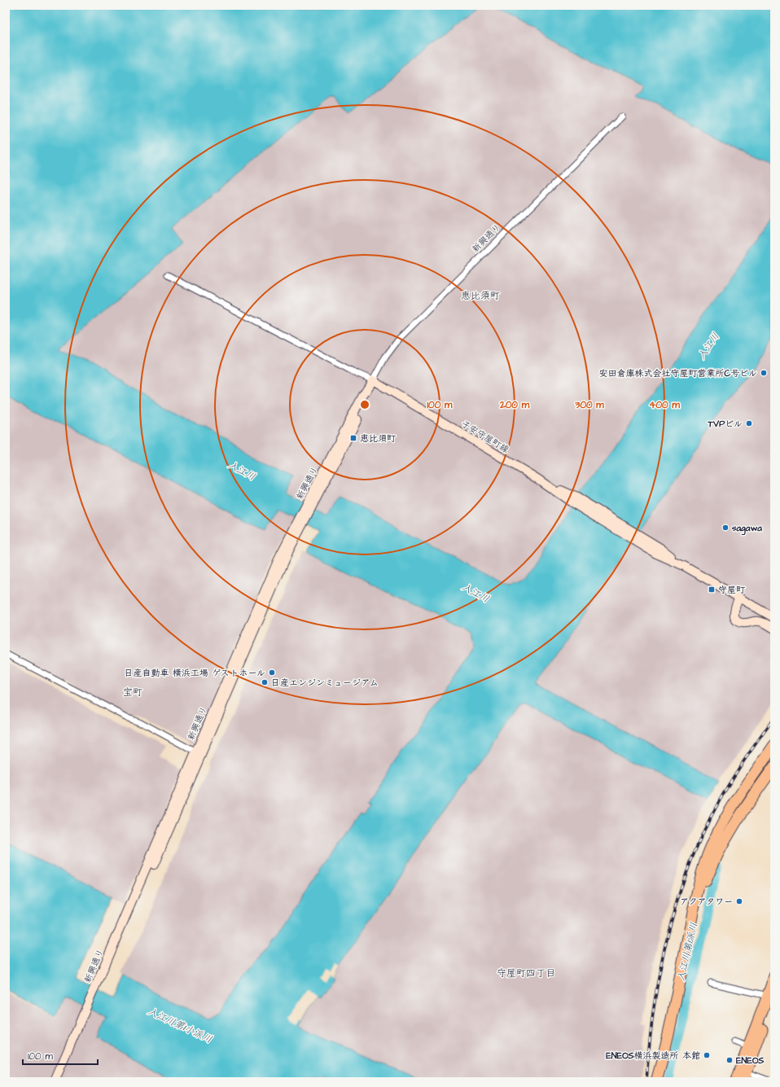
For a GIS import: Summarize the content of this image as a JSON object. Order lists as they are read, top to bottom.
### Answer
{
  "streets": {
    "street": ["新興通り", "子安守屋町線"]
  },
  "crossings": [
    ["新興通り", "子安守屋町線"]
  ],
  "districts": ["恵比須町", "宝町", "守屋町四丁目"],
  "water": ["入江川", "入江川第1派川", "入江川第1小派川"],
  "places": {
    "other": [
      "安田倉庫株式会社守屋町営業所C号ビル",
      "TVPビル",
      "sagawa",
      "日産自動車 横浜工場 ゲストホール",
      "日産エンジンミュージアム",
      "アクアタワー",
      "ENEOS横浜製造所 本館",
      "ENEOS"
    ],
    "transit": ["恵比須町", "守屋町"]
  },
  "scale_bar": "100 m",
  "rings": [
    "100 m",
    "200 m",
    "300 m",
    "400 m"
  ]
}
